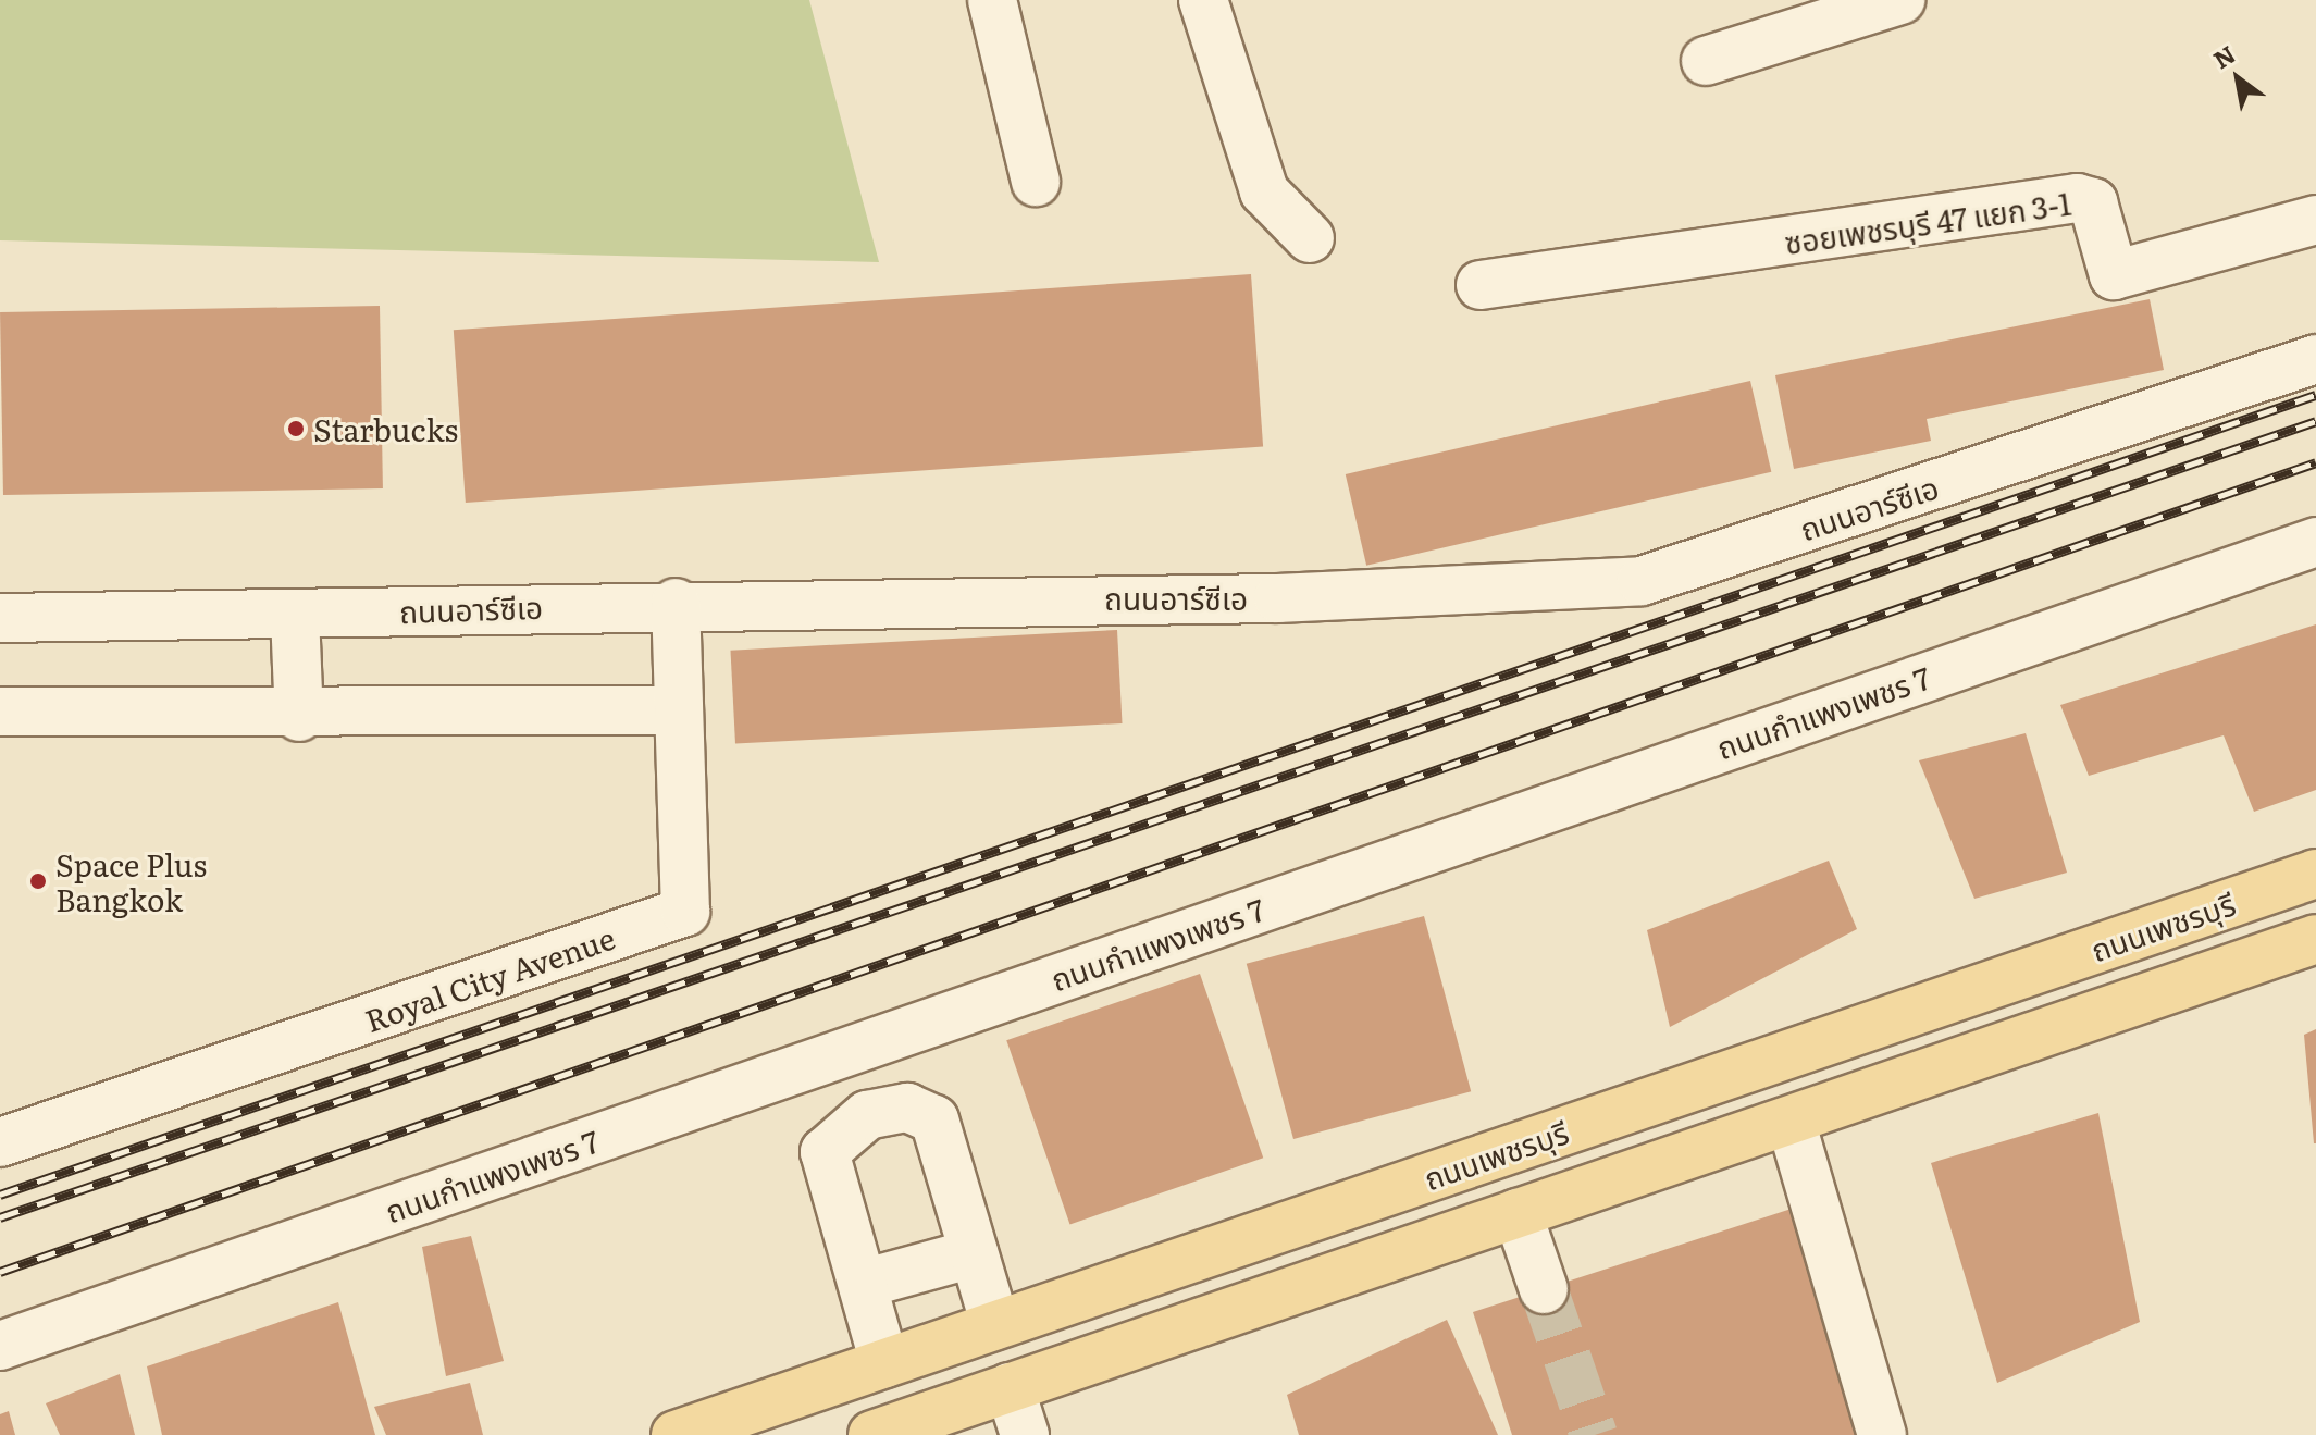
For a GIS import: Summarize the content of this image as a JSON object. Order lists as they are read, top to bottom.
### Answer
{
  "streets": {
    "main road": ["ถนนเพชรบุรี"],
    "street": [
      "ซอยเพชรบุรี 47 แยก 3-1",
      "ถนนอาร์ซีเอ",
      "ถนนกำแพงเพชร 7",
      "Royal City Avenue"
    ]
  },
  "crossings": [
    ["ถนนอาร์ซีเอ", "Royal City Avenue"]
  ],
  "places": ["Starbucks", "Space Plus Bangkok"],
  "north": "top left"
}
